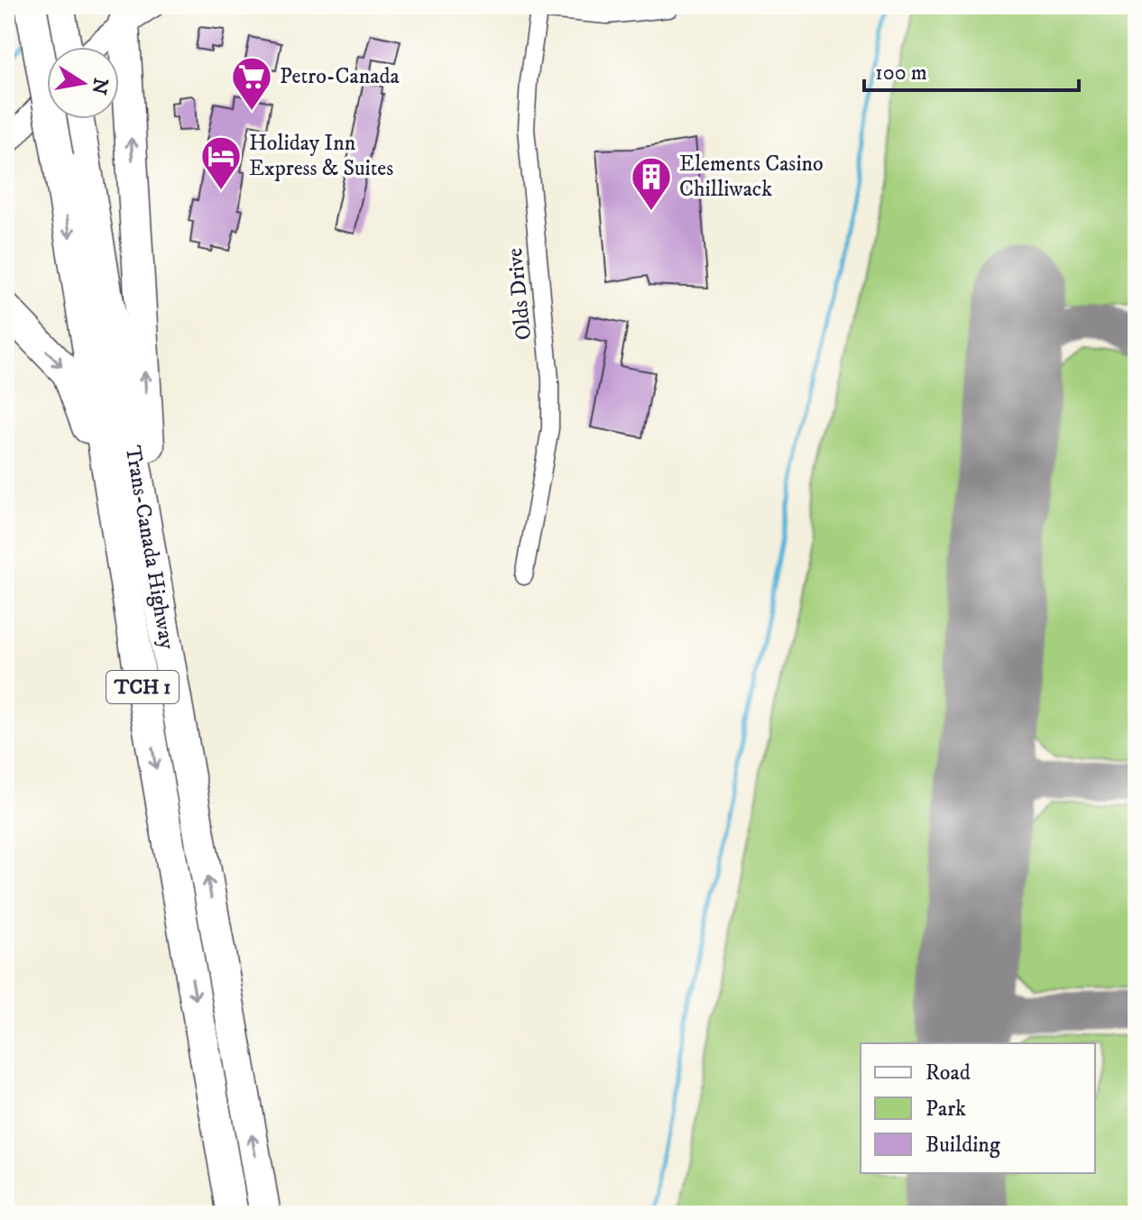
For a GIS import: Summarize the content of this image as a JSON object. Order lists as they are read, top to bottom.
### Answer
{
  "streets": {
    "highway": ["Trans-Canada Highway", "TCH 1"],
    "street": ["Olds Drive"]
  },
  "places": {
    "supermarket": ["Petro-Canada"],
    "hotel": ["Holiday Inn Express & Suites"],
    "building": ["Elements Casino Chilliwack"]
  },
  "legend": ["Road", "Park", "Building"],
  "scale_bar": "100 m",
  "north": "right"
}
